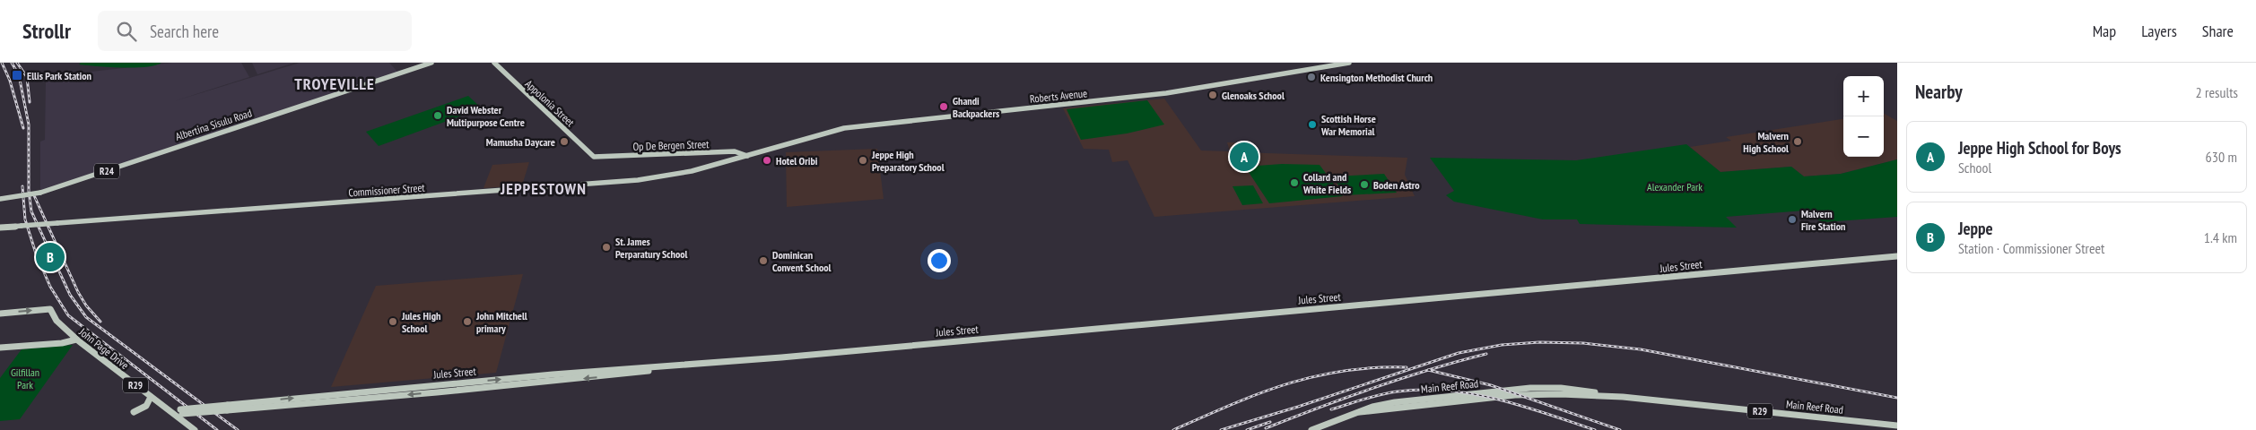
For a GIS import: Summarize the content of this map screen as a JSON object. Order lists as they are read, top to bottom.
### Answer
{
  "streets": {
    "main road": [
      "Roberts Avenue",
      "Appolonia Street",
      "Albertina Sisulu Road",
      "Op De Bergen Street",
      "R24",
      "Commissioner Street",
      "Jules Street",
      "John Page Drive",
      "R29",
      "Main Reef Road"
    ]
  },
  "crossings": [
    ["Roberts Avenue", "Commissioner Street"],
    ["Appolonia Street", "Op De Bergen Street"],
    ["Op De Bergen Street", "Commissioner Street"],
    ["Jules Street", "John Page Drive"]
  ],
  "districts": ["TROYEVILLE", "JEPPESTOWN"],
  "parks": ["Alexander Park", "Gilfillan Park"],
  "places": {
    "transit": ["Ellis Park Station"],
    "other": [
      "Kensington Methodist Church",
      "Glenoaks School",
      "Ghandi Backpackers",
      "David Webster Multipurpose Centre",
      "Scottish Horse War Memorial",
      "Mamusha Daycare",
      "Malvern High School",
      "Hotel Oribi",
      "Jeppe High Preparatory School",
      "Collard and White Fields",
      "Boden Astro",
      "Malvern Fire Station",
      "St. James Perparatury School",
      "Dominican Convent School",
      "Jules High School",
      "John Mitchell primary"
    ]
  },
  "page": {
    "header": "Strollr",
    "search": "Search here",
    "nav": ["Map", "Layers", "Share"],
    "heading": ["Nearby", "2 results"],
    "map_buttons": ["+", "−"],
    "list": [
      {
        "mark": "A",
        "name": "Jeppe High School for Boys",
        "note": "School",
        "value": "630 m"
      },
      {
        "mark": "B",
        "name": "Jeppe",
        "note": "Station · Commissioner Street",
        "value": "1.4 km"
      }
    ],
    "pins": ["A", "B"]
  }
}
